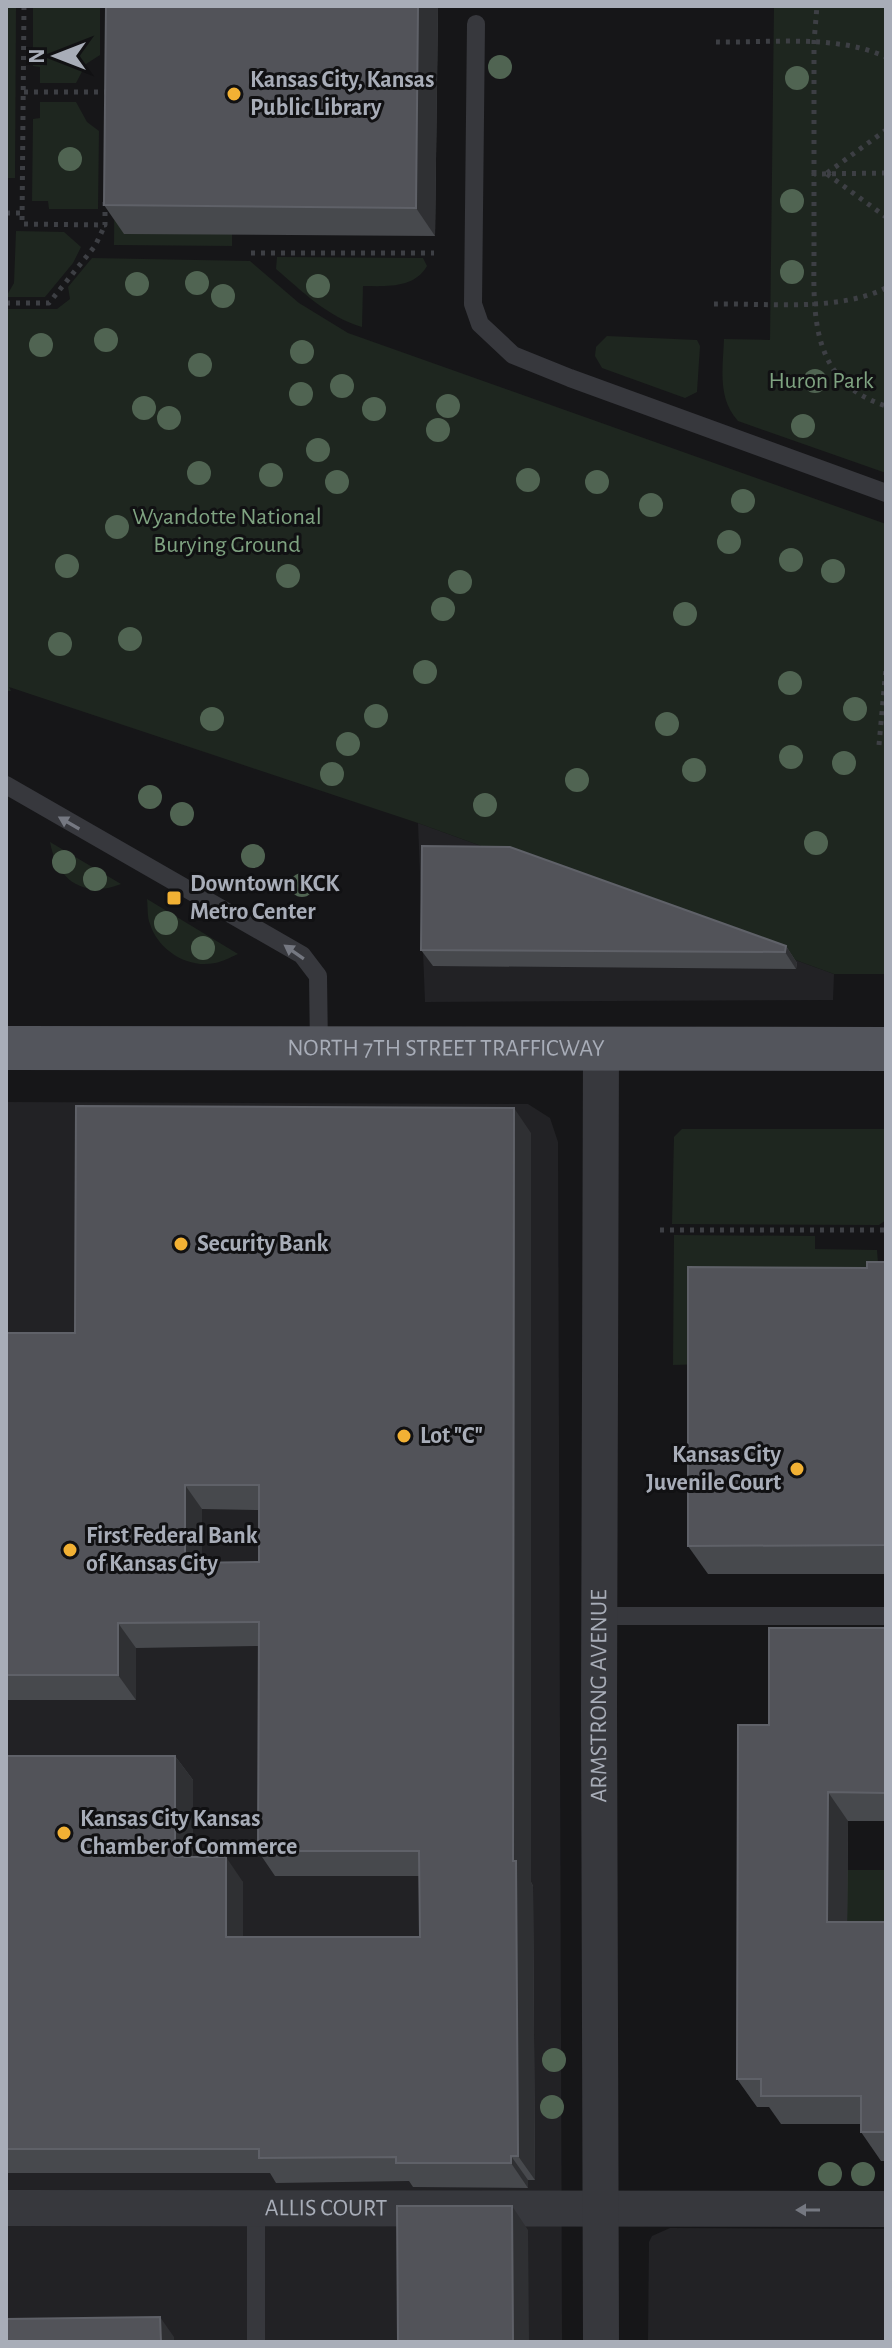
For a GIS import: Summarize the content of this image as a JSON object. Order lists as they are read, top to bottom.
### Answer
{
  "streets": {
    "main road": ["NORTH 7TH STREET TRAFFICWAY"],
    "street": ["ARMSTRONG AVENUE", "ALLIS COURT"]
  },
  "crossings": [
    ["NORTH 7TH STREET TRAFFICWAY", "ARMSTRONG AVENUE"],
    ["ARMSTRONG AVENUE", "ALLIS COURT"]
  ],
  "parks": ["Huron Park", "Wyandotte National Burying Ground"],
  "places": {
    "other": [
      "Kansas City, Kansas Public Library",
      "Security Bank",
      "Lot \"C\"",
      "Kansas City Juvenile Court",
      "First Federal Bank of Kansas City",
      "Kansas City Kansas Chamber of Commerce"
    ],
    "transit": ["Downtown KCK Metro Center"]
  },
  "north": "left"
}
